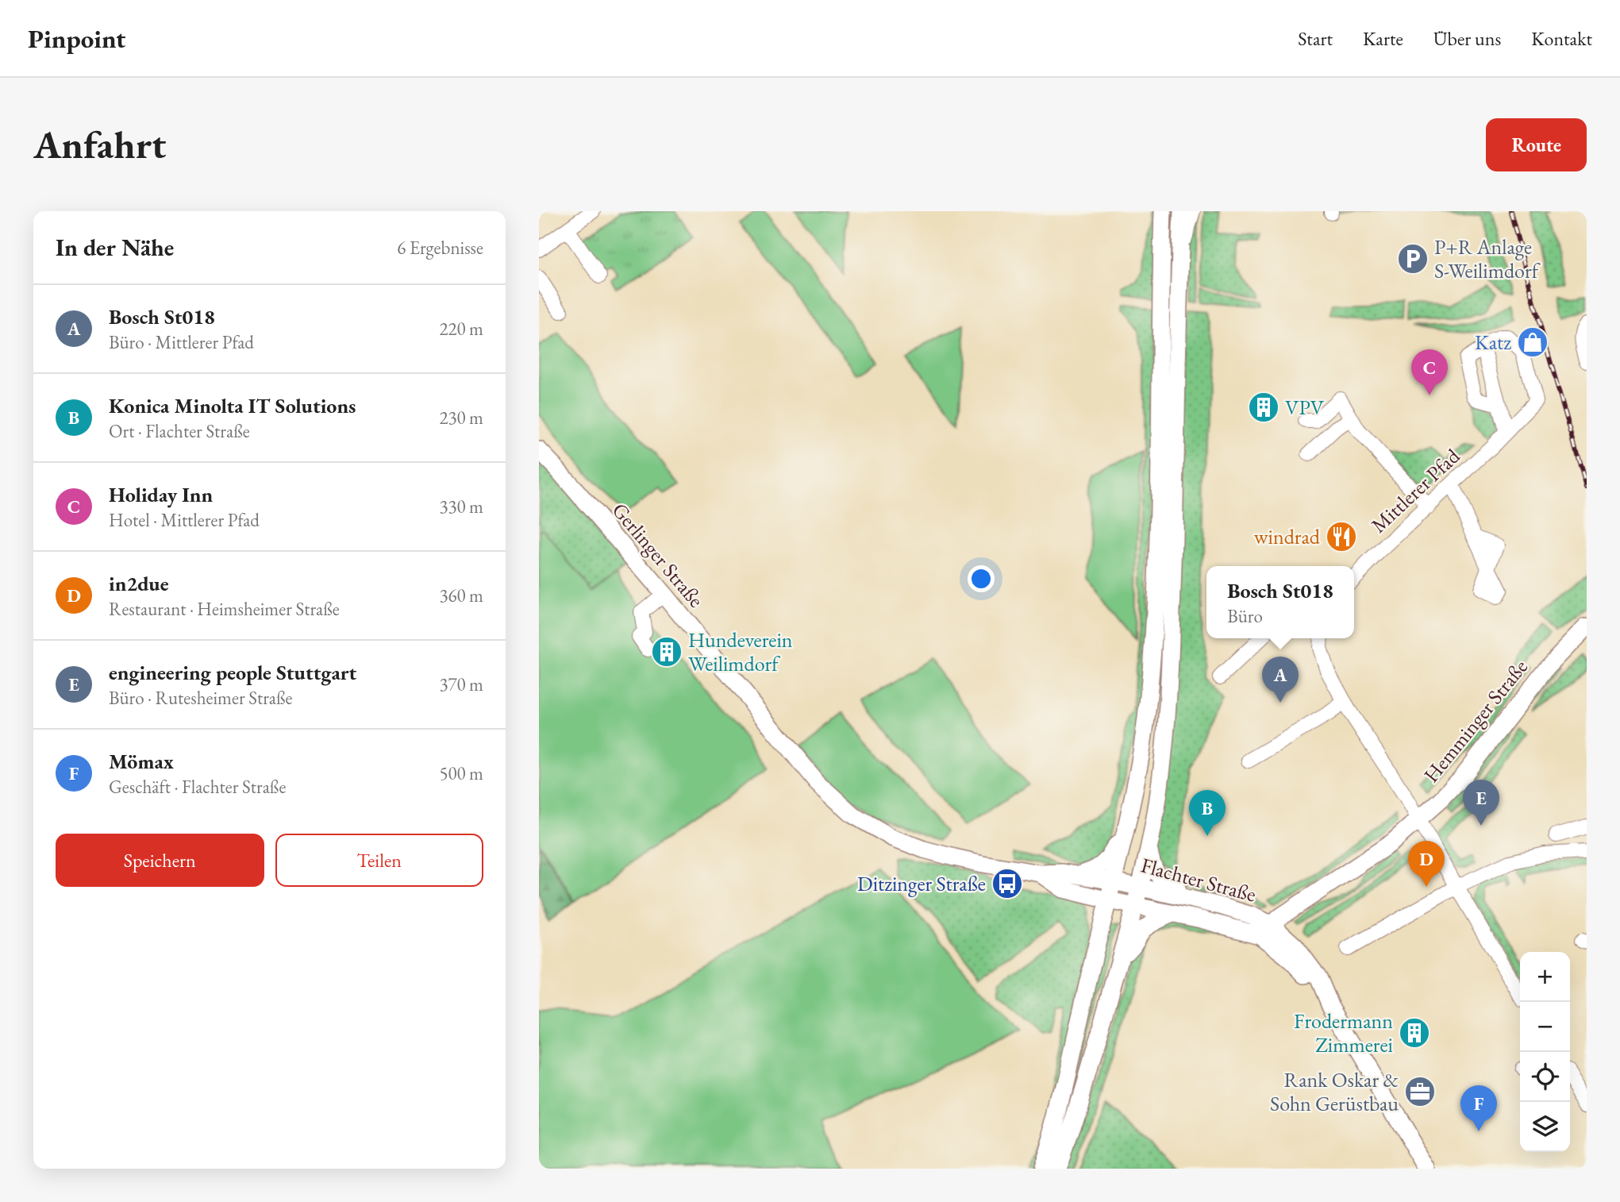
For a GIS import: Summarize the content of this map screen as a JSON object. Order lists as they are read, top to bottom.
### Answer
{
  "streets": {
    "main road": ["Gerlinger Straße", "Hemminger Straße", "Flachter Straße"],
    "street": ["Mittlerer Pfad"]
  },
  "crossings": [
    ["Gerlinger Straße", "Flachter Straße"],
    ["Hemminger Straße", "Flachter Straße"]
  ],
  "places": {
    "parking": ["P+R Anlage S-Weilimdorf"],
    "shop": ["Katz"],
    "building": ["VPV", "Hundeverein Weilimdorf", "Frodermann Zimmerei"],
    "restaurant": ["windrad"],
    "bus stop": ["Ditzinger Straße"],
    "office": ["Rank Oskar & Sohn Gerüstbau"]
  },
  "page": {
    "header": "Pinpoint",
    "nav": [
      "Start",
      "Karte",
      "Über uns",
      "Kontakt"
    ],
    "buttons": [
      "Route",
      ["Speichern", "Teilen"]
    ],
    "title": "Anfahrt",
    "heading": ["In der Nähe", "6 Ergebnisse"],
    "list": [
      {
        "mark": "A",
        "name": "Bosch St018",
        "note": "Büro · Mittlerer Pfad",
        "value": "220 m"
      },
      {
        "mark": "B",
        "name": "Konica Minolta IT Solutions",
        "note": "Ort · Flachter Straße",
        "value": "230 m"
      },
      {
        "mark": "C",
        "name": "Holiday Inn",
        "note": "Hotel · Mittlerer Pfad",
        "value": "330 m"
      },
      {
        "mark": "D",
        "name": "in2due",
        "note": "Restaurant · Heimsheimer Straße",
        "value": "360 m"
      },
      {
        "mark": "E",
        "name": "engineering people Stuttgart",
        "note": "Büro · Rutesheimer Straße",
        "value": "370 m"
      },
      {
        "mark": "F",
        "name": "Mömax",
        "note": "Geschäft · Flachter Straße",
        "value": "500 m"
      }
    ],
    "pins": [
      "C",
      "A",
      "E",
      "B",
      "D",
      "F"
    ],
    "popup": ["Bosch St018", "Büro"],
    "map_buttons": ["+", "−"]
  }
}
